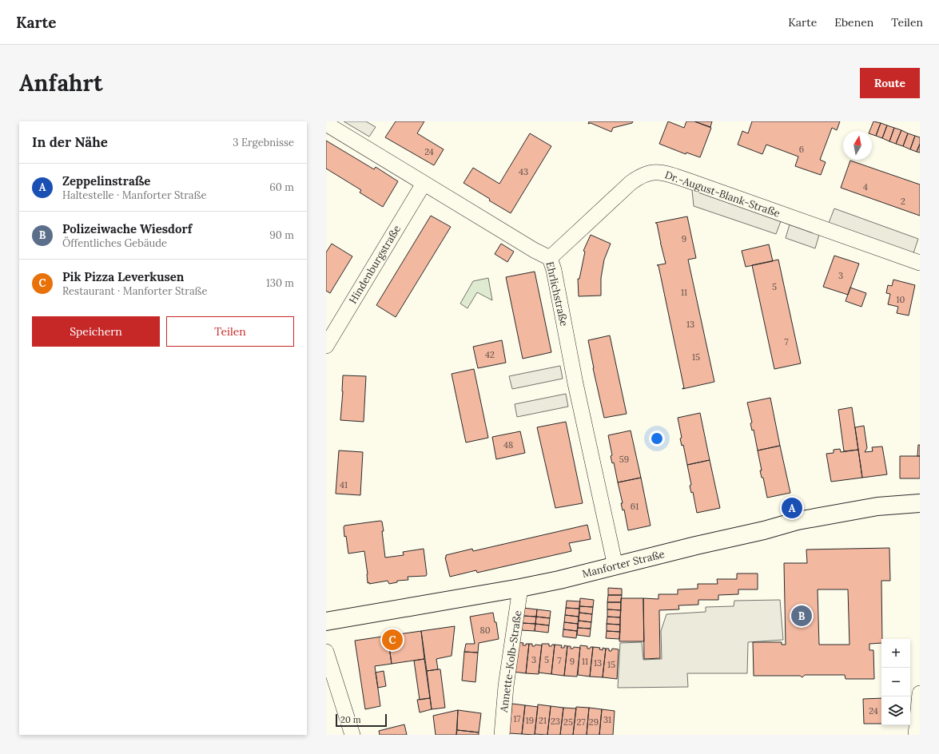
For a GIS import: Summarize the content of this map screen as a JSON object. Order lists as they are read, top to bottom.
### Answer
{
  "streets": {
    "street": [
      "Dr.-August-Blank-Straße",
      "Hindenburgstraße",
      "Ehrlichstraße",
      "Manforter Straße",
      "Annette-Kolb-Straße"
    ]
  },
  "crossings": [
    ["Dr.-August-Blank-Straße", "Ehrlichstraße"],
    ["Hindenburgstraße", "Ehrlichstraße"],
    ["Ehrlichstraße", "Manforter Straße"],
    ["Manforter Straße", "Annette-Kolb-Straße"]
  ],
  "house_numbers": [
    "6",
    "24",
    "43",
    "4",
    "2",
    "9",
    "3",
    "5",
    "11",
    "10",
    "13",
    "7",
    "42",
    "15",
    "48",
    "59",
    "41",
    "61",
    "80",
    "3",
    "5",
    "7",
    "9",
    "11",
    "13",
    "15",
    "24",
    "17",
    "31",
    "19",
    "21",
    "23",
    "25",
    "27",
    "29"
  ],
  "scale_bar": "20 m",
  "north": "top",
  "page": {
    "header": "Karte",
    "nav": ["Karte", "Ebenen", "Teilen"],
    "buttons": [
      "Route",
      ["Speichern", "Teilen"]
    ],
    "title": "Anfahrt",
    "heading": ["In der Nähe", "3 Ergebnisse"],
    "list": [
      {
        "mark": "A",
        "name": "Zeppelinstraße",
        "note": "Haltestelle · Manforter Straße",
        "value": "60 m"
      },
      {
        "mark": "B",
        "name": "Polizeiwache Wiesdorf",
        "note": "Öffentliches Gebäude",
        "value": "90 m"
      },
      {
        "mark": "C",
        "name": "Pik Pizza Leverkusen",
        "note": "Restaurant · Manforter Straße",
        "value": "130 m"
      }
    ],
    "pins": ["A", "B", "C"],
    "map_buttons": ["+", "−"],
    "scale": "20 m"
  }
}
